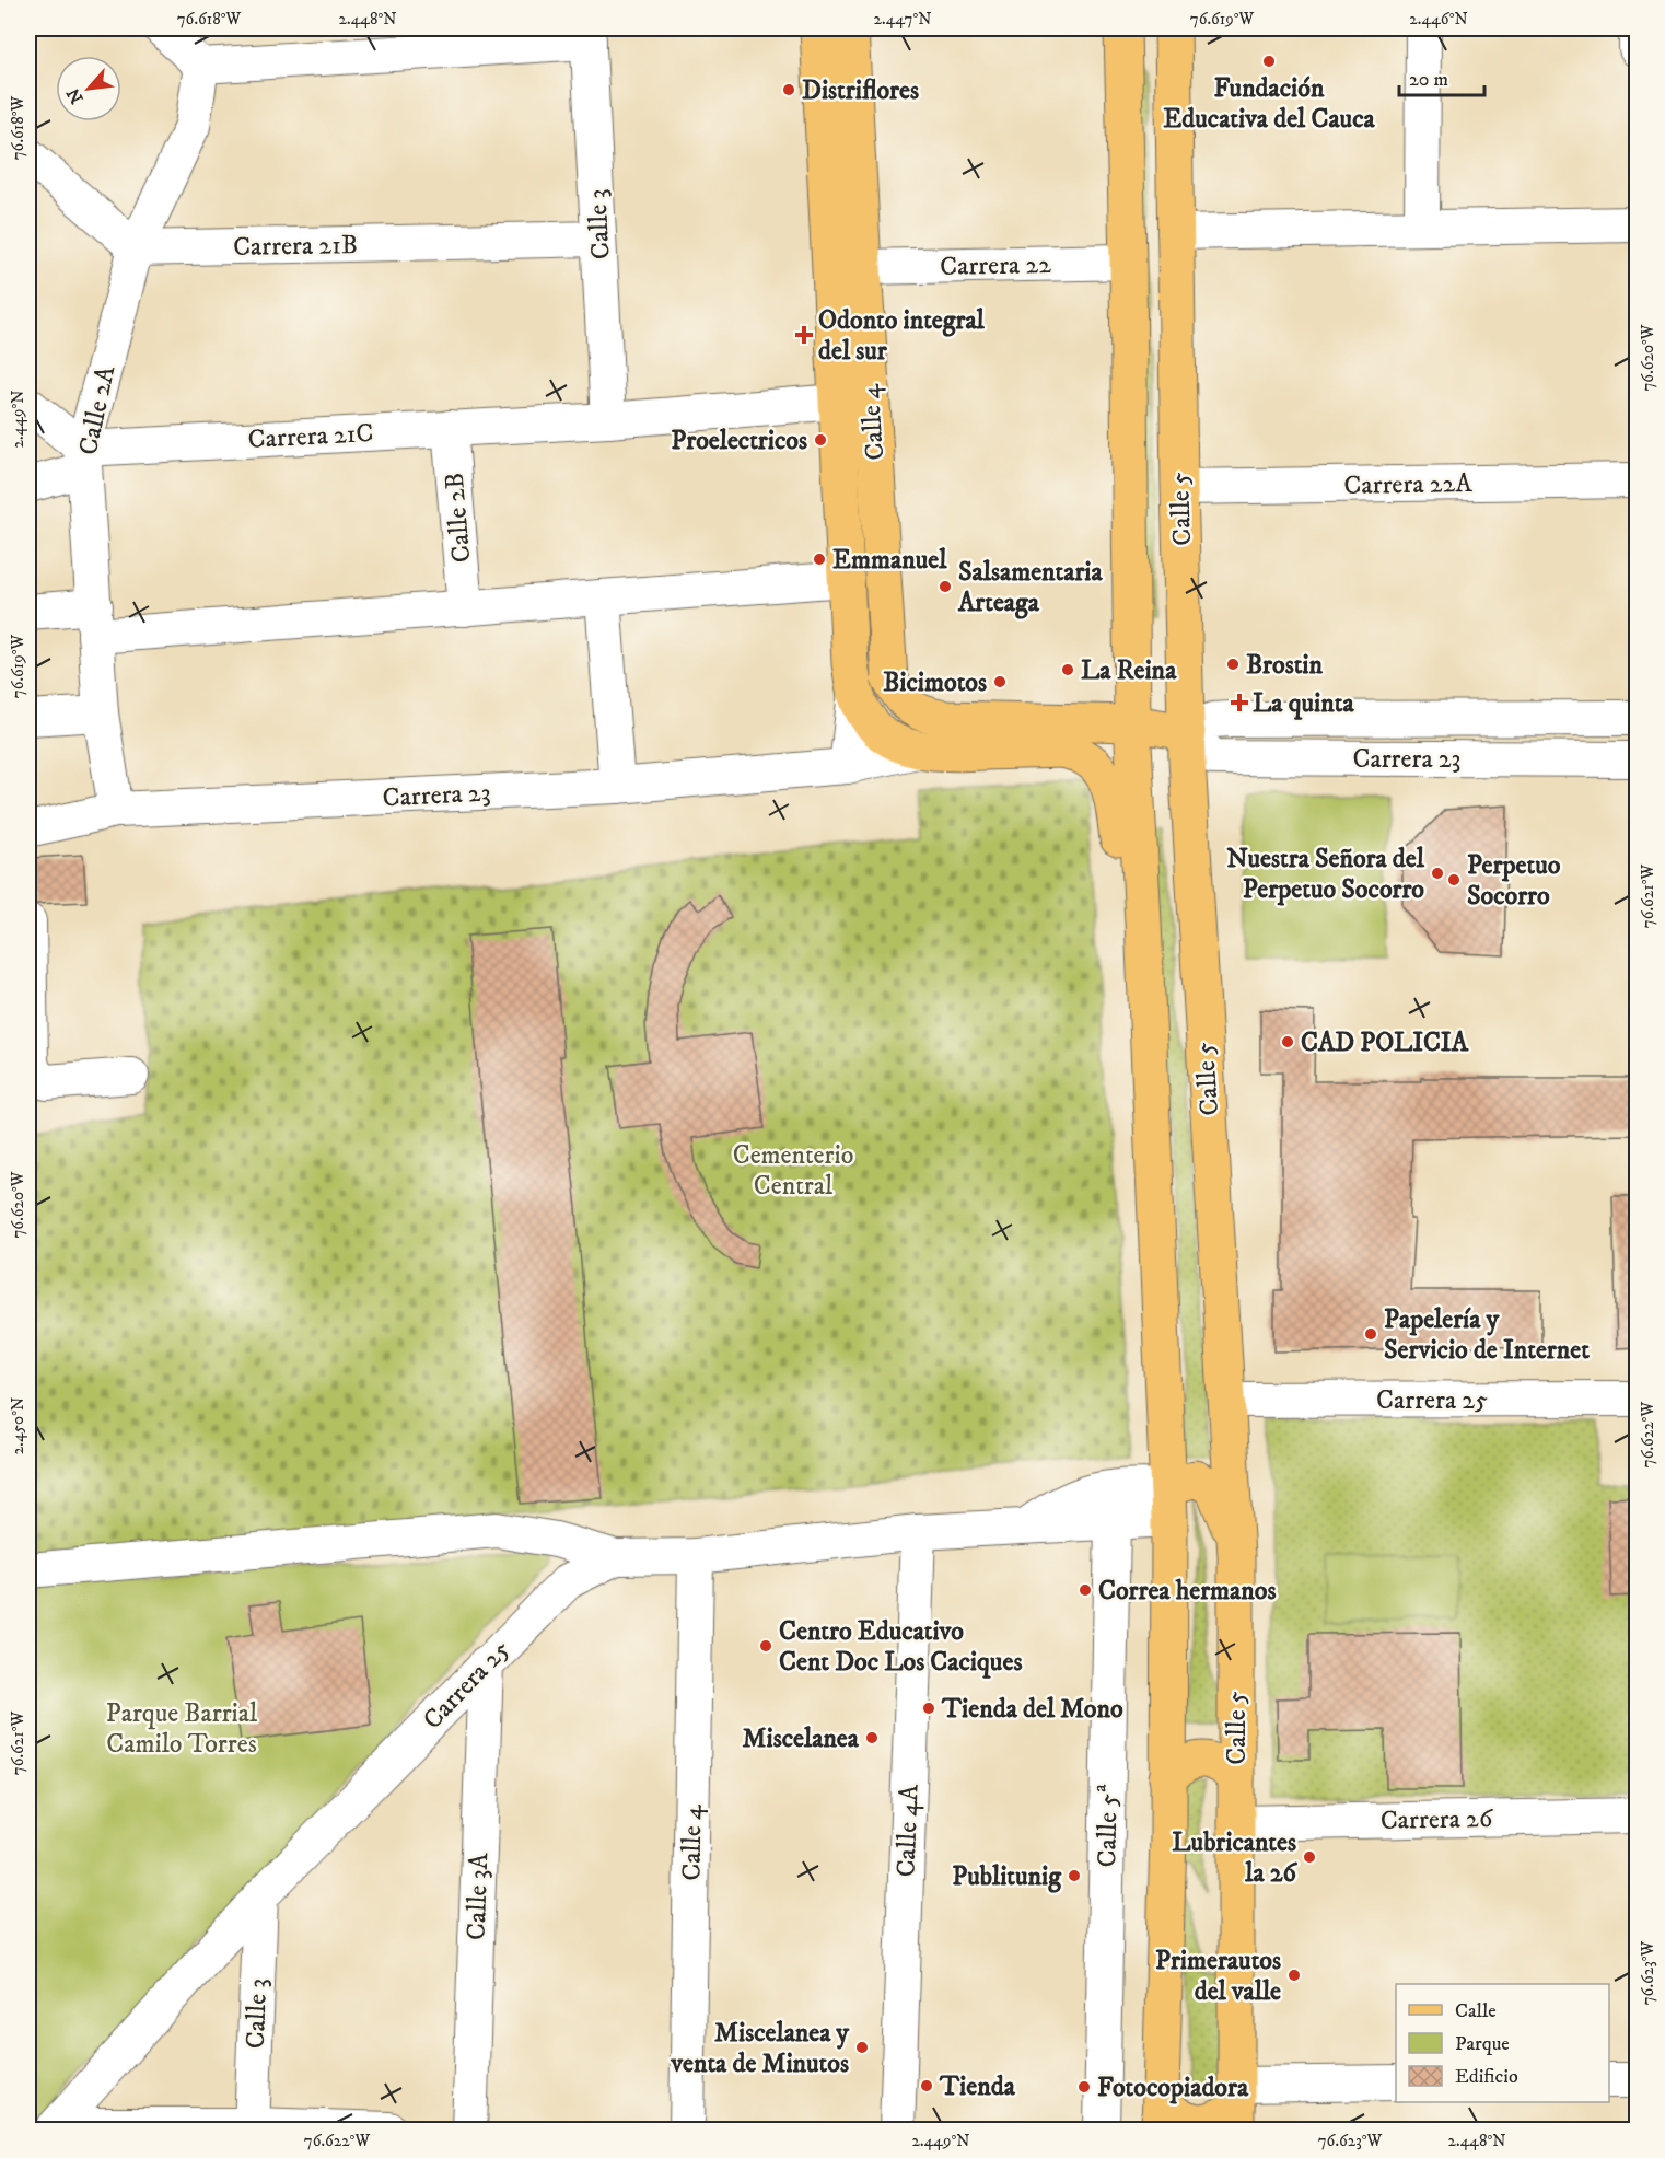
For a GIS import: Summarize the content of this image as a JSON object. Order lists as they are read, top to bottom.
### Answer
{
  "streets": {
    "main road": ["Calle 4", "Calle 5", "Carrera 23"],
    "street": [
      "Calle 3",
      "Carrera 21B",
      "Carrera 22",
      "Calle 2A",
      "Carrera 21C",
      "Carrera 22A",
      "Calle 2B",
      "Carrera 25",
      "Carrera 26",
      "Calle 5ª",
      "Calle 4A",
      "Calle 3A"
    ]
  },
  "crossings": [
    ["Calle 3", "Carrera 21B"],
    ["Calle 3", "Carrera 21C"],
    ["Calle 3", "Carrera 25"],
    ["Carrera 21B", "Calle 2A"],
    ["Carrera 22", "Calle 4"],
    ["Carrera 22", "Calle 5"],
    ["Calle 2A", "Carrera 21C"],
    ["Calle 2A", "Carrera 23"],
    ["Calle 4", "Carrera 21C"],
    ["Calle 4", "Calle 5"],
    ["Calle 4", "Carrera 23"],
    ["Calle 4", "Carrera 25"],
    ["Carrera 21C", "Calle 2B"],
    ["Carrera 22A", "Calle 5"],
    ["Calle 5", "Carrera 23"],
    ["Calle 5", "Carrera 25"],
    ["Calle 5", "Carrera 26"],
    ["Carrera 25", "Calle 5ª"],
    ["Carrera 25", "Calle 4A"],
    ["Carrera 25", "Calle 3A"]
  ],
  "parks": ["Cementerio Central", "Parque Barrial Camilo Torres"],
  "places": {
    "other": [
      "Fundación Educativa del Cauca",
      "Distriflores",
      "Proelectricos",
      "Emmanuel",
      "Salsamentaria Arteaga",
      "Brostin",
      "La Reina",
      "Bicimotos",
      "Nuestra Señora del Perpetuo Socorro",
      "Perpetuo Socorro",
      "CAD POLICIA",
      "Papelería y Servicio de Internet",
      "Correa hermanos",
      "Centro Educativo Cent Doc Los Caciques",
      "Tienda del Mono",
      "Miscelanea",
      "Lubricantes la 26",
      "Publitunig",
      "Primerautos del valle",
      "Miscelanea y venta de Minutos",
      "Tienda",
      "Fotocopiadora"
    ],
    "health": ["Odonto integral del sur", "La quinta"]
  },
  "legend": ["Calle", "Parque", "Edificio"],
  "scale_bar": "20 m",
  "north": "bottom left",
  "coordinates": [
    "76.618°W",
    "2.448°N",
    "2.447°N",
    "76.619°W",
    "2.446°N",
    "76.620°W",
    "2.449°N",
    "76.621°W",
    "2.450°N",
    "76.622°W",
    "76.623°W"
  ]
}
